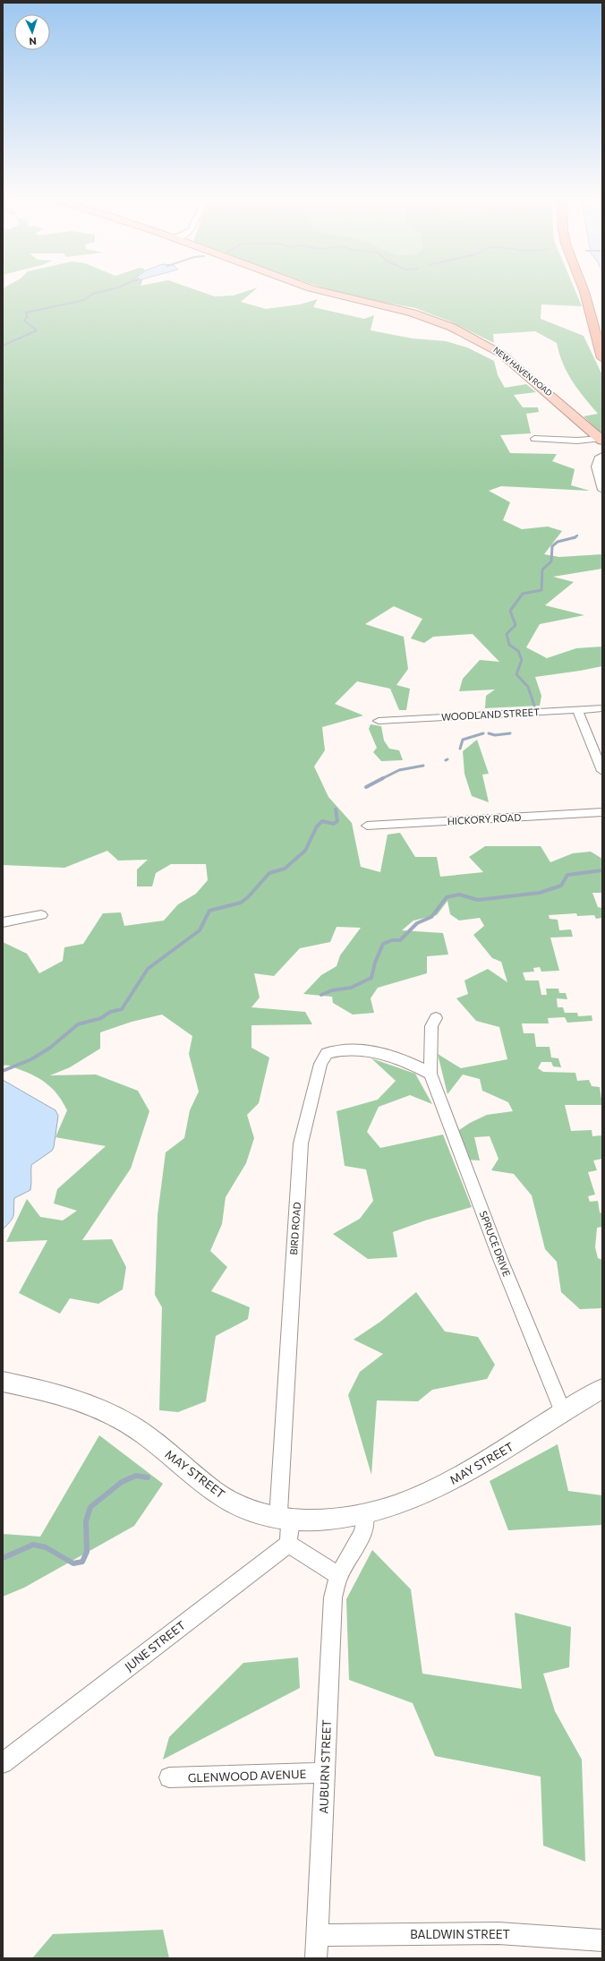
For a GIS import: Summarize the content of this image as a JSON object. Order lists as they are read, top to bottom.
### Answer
{
  "streets": {
    "main road": ["NEW HAVEN ROAD"],
    "street": [
      "WOODLAND STREET",
      "HICKORY ROAD",
      "BIRD ROAD",
      "SPRUCE DRIVE",
      "MAY STREET",
      "JUNE STREET",
      "AUBURN STREET",
      "GLENWOOD AVENUE",
      "BALDWIN STREET"
    ]
  },
  "crossings": [
    ["BIRD ROAD", "SPRUCE DRIVE"],
    ["BIRD ROAD", "MAY STREET"],
    ["SPRUCE DRIVE", "MAY STREET"],
    ["MAY STREET", "AUBURN STREET"],
    ["AUBURN STREET", "GLENWOOD AVENUE"],
    ["AUBURN STREET", "BALDWIN STREET"]
  ],
  "north": "bottom"
}
